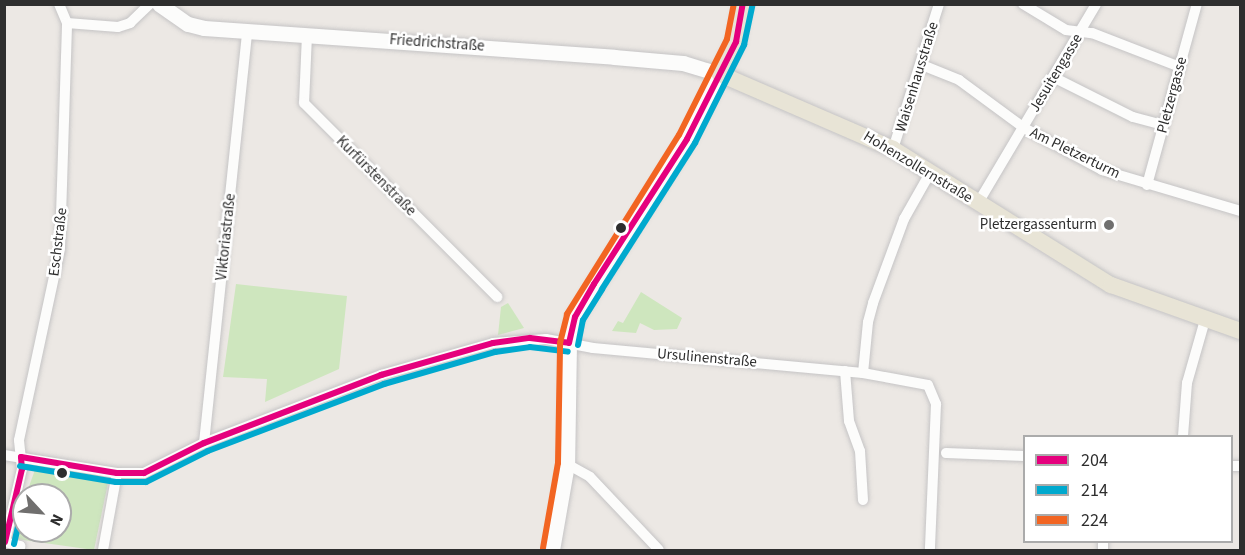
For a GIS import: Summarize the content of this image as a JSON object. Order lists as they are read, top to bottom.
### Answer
{
  "streets": {
    "main road": ["Friedrichstraße", "Hohenzollernstraße"],
    "street": [
      "Jesuitengasse",
      "Waisenhausstraße",
      "Pletzergasse",
      "Am Pletzerturm",
      "Kurfürstenstraße",
      "Viktoriastraße",
      "Eschstraße",
      "Ursulinenstraße"
    ]
  },
  "crossings": [
    ["Friedrichstraße", "Hohenzollernstraße"],
    ["Friedrichstraße", "Kurfürstenstraße"],
    ["Friedrichstraße", "Viktoriastraße"],
    ["Jesuitengasse", "Am Pletzerturm"],
    ["Jesuitengasse", "Hohenzollernstraße"],
    ["Waisenhausstraße", "Am Pletzerturm"],
    ["Waisenhausstraße", "Hohenzollernstraße"],
    ["Pletzergasse", "Am Pletzerturm"],
    ["Viktoriastraße", "Ursulinenstraße"],
    ["Eschstraße", "Ursulinenstraße"]
  ],
  "places": ["Pletzergassenturm"],
  "lines": ["transit line 204", "transit line 224", "transit line 214"],
  "legend": ["204", "214", "224"],
  "north": "bottom right"
}
